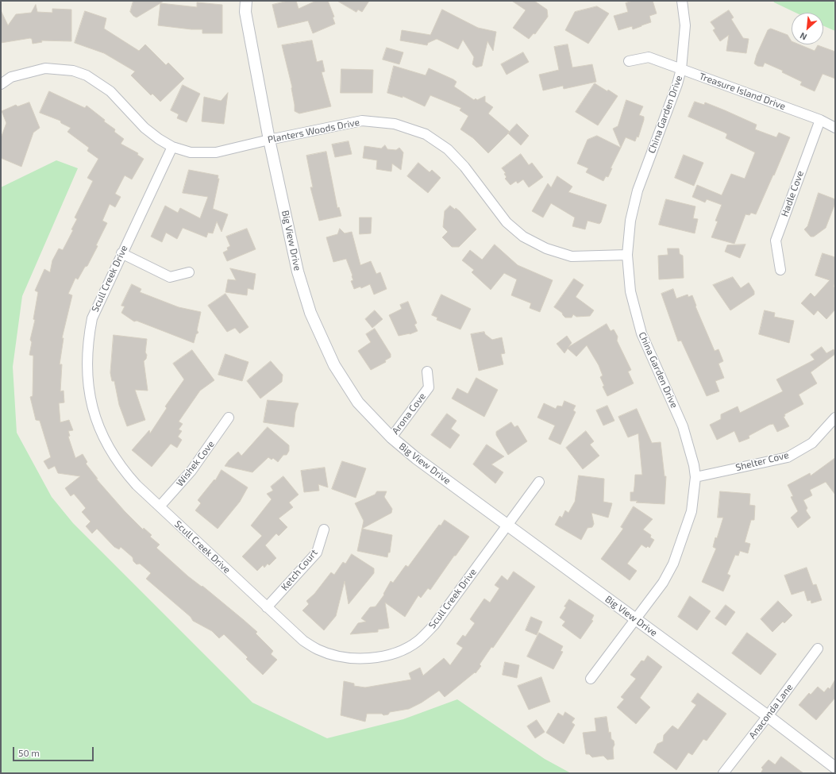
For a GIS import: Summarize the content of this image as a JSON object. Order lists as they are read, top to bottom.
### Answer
{
  "streets": {
    "street": [
      "Treasure Island Drive",
      "China Garden Drive",
      "Planters Woods Drive",
      "Hadle Cove",
      "Big View Drive",
      "Scull Creek Drive",
      "Arona Cove",
      "Shelter Cove",
      "Wishek Cove",
      "Ketch Court",
      "Anaconda Lane"
    ]
  },
  "crossings": [
    ["Treasure Island Drive", "China Garden Drive"],
    ["Treasure Island Drive", "Hadle Cove"],
    ["China Garden Drive", "Planters Woods Drive"],
    ["China Garden Drive", "Big View Drive"],
    ["China Garden Drive", "Shelter Cove"],
    ["Planters Woods Drive", "Big View Drive"],
    ["Planters Woods Drive", "Scull Creek Drive"],
    ["Big View Drive", "Scull Creek Drive"],
    ["Big View Drive", "Arona Cove"],
    ["Big View Drive", "Anaconda Lane"],
    ["Scull Creek Drive", "Wishek Cove"],
    ["Scull Creek Drive", "Ketch Court"]
  ],
  "scale_bar": "50 m",
  "north": "bottom left"
}
